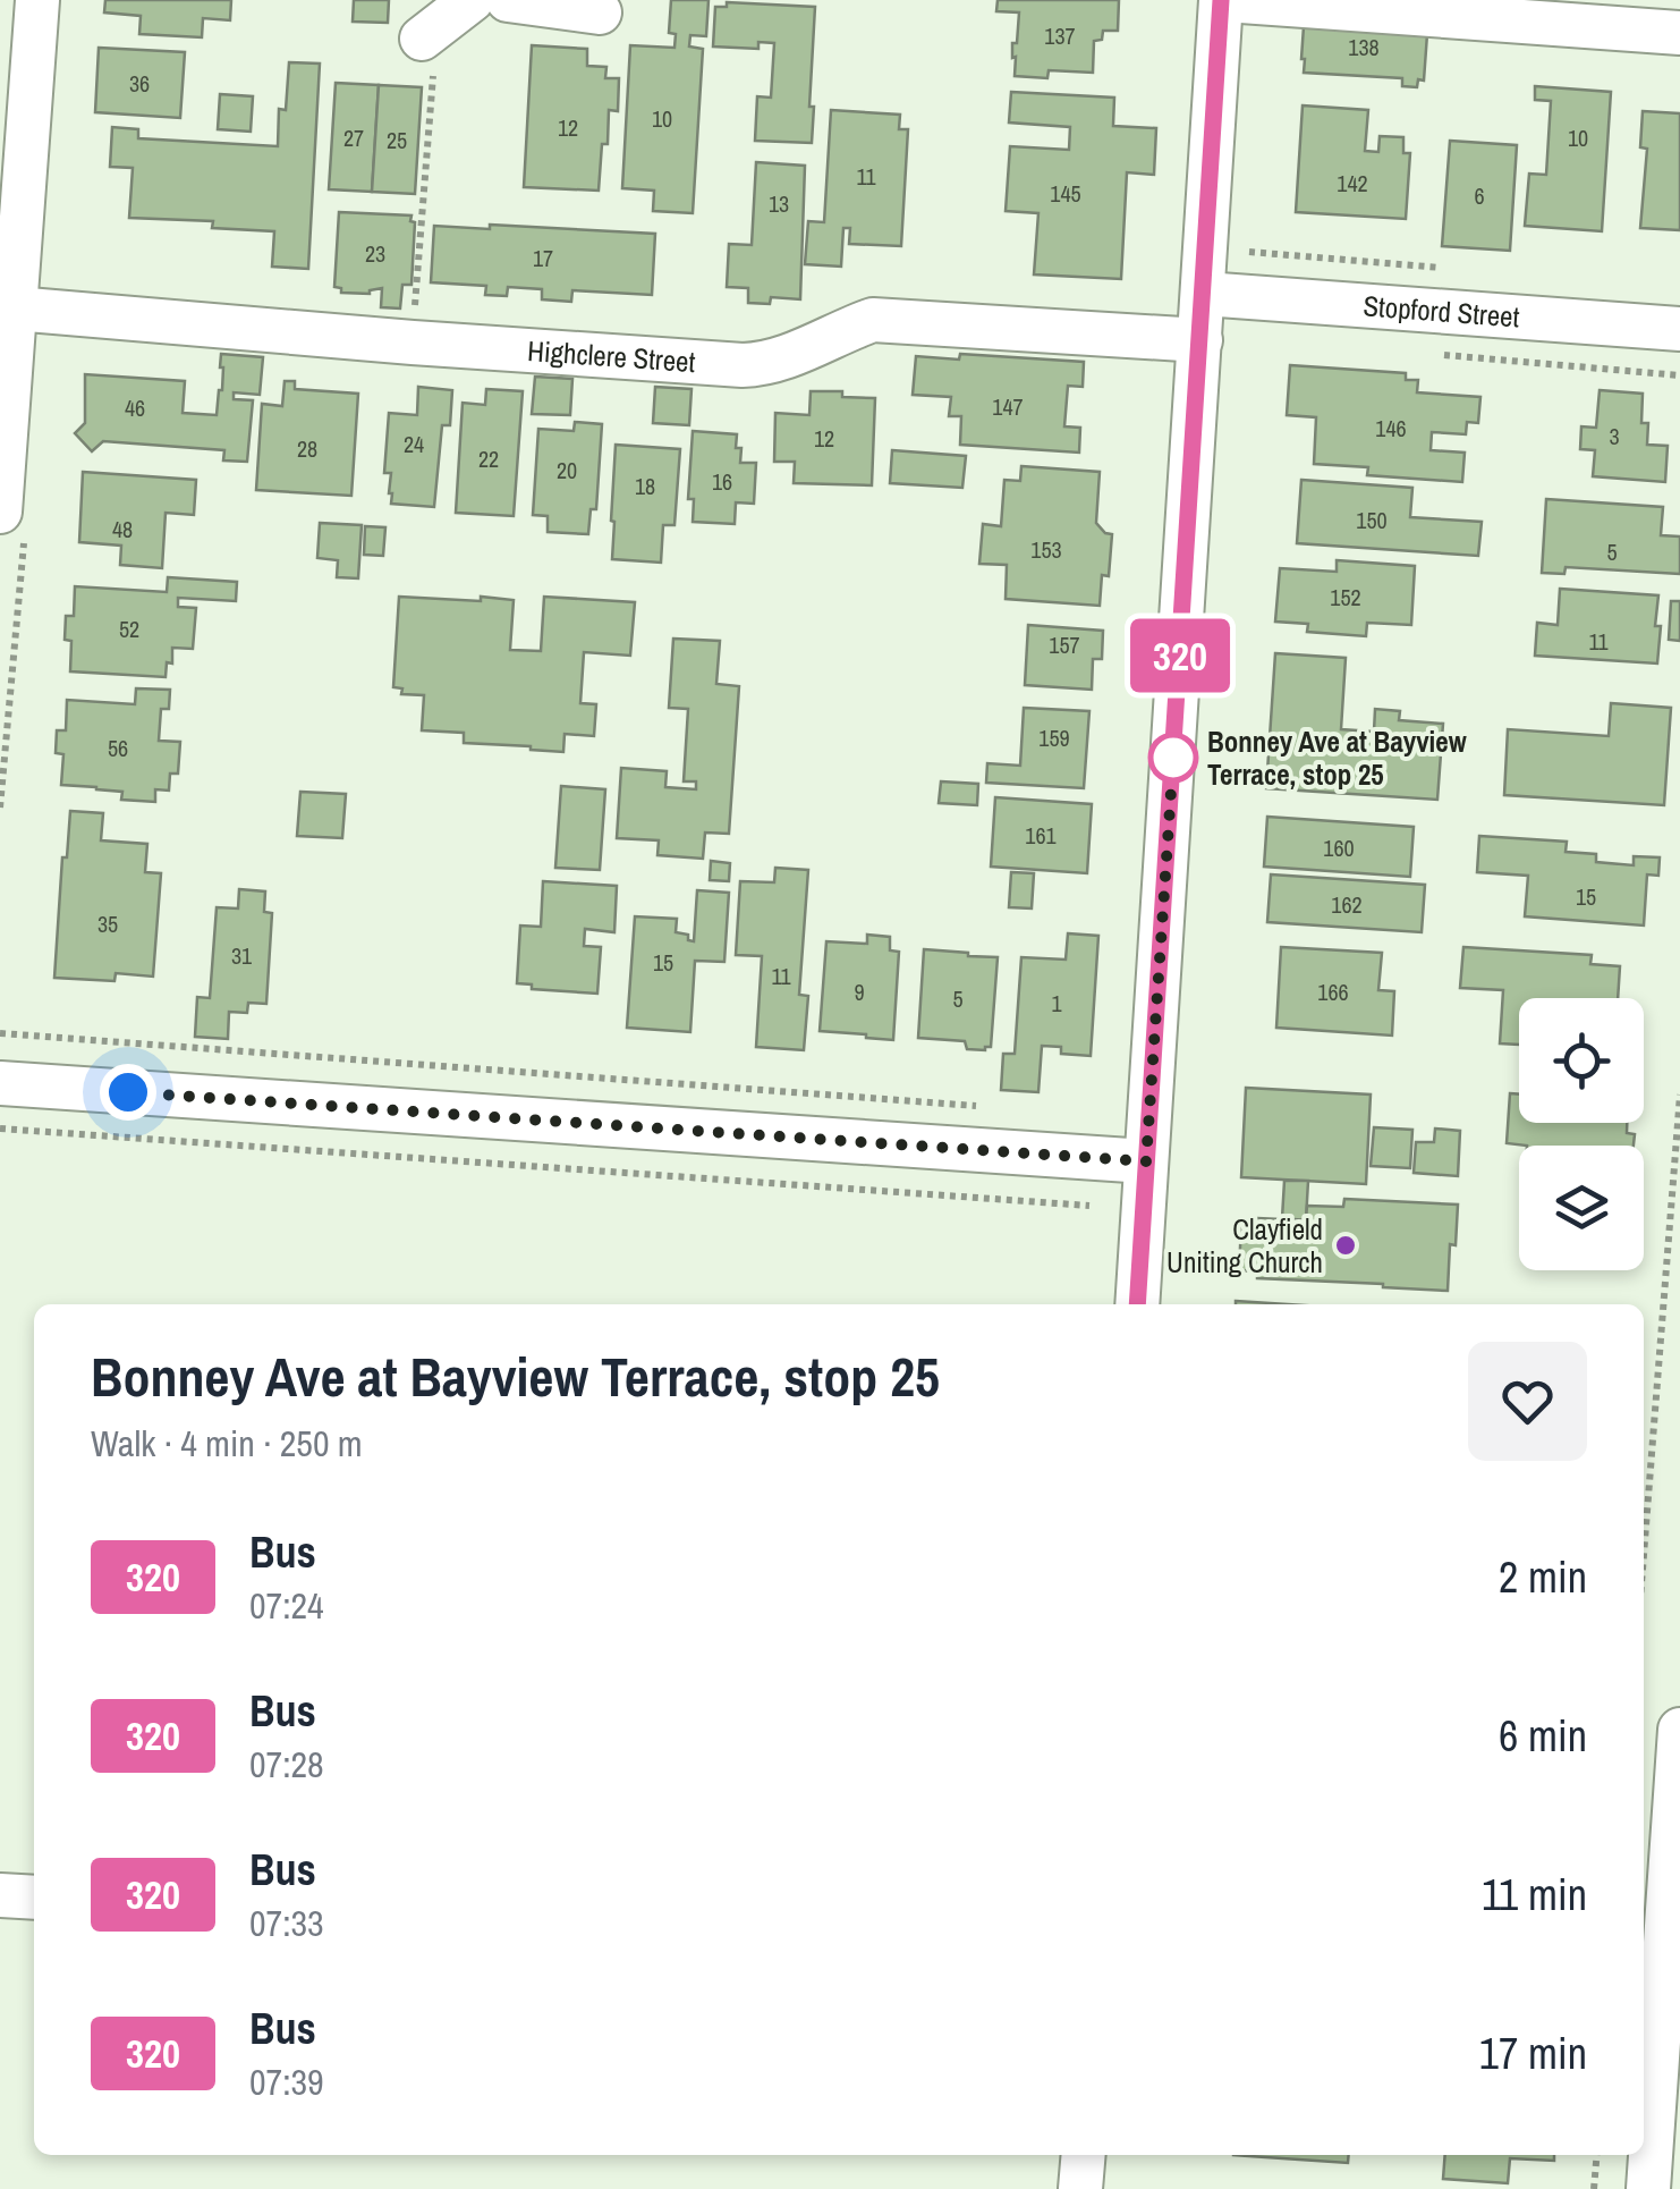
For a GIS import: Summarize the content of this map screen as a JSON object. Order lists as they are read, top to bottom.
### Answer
{
  "streets": {
    "street": ["Stopford Street", "Highclere Street"]
  },
  "places": ["Bonney Ave at Bayview Terrace, stop 25", "Clayfield Uniting Church"],
  "lines": ["bus line 320"],
  "house_numbers": [
    "137",
    "138",
    "36",
    "10",
    "12",
    "27",
    "10",
    "25",
    "11",
    "142",
    "145",
    "6",
    "13",
    "23",
    "17",
    "147",
    "46",
    "146",
    "3",
    "12",
    "24",
    "28",
    "22",
    "20",
    "16",
    "18",
    "150",
    "48",
    "153",
    "5",
    "152",
    "52",
    "11",
    "157",
    "159",
    "56",
    "161",
    "160",
    "15",
    "162",
    "35",
    "31",
    "15",
    "11",
    "9",
    "166",
    "5",
    "1"
  ],
  "page": {
    "on_map": "320",
    "heading": ["Bonney Ave at Bayview Terrace, stop 25", "Walk · 4 min · 250 m"],
    "list": [
      {
        "mark": "320",
        "name": "Bus",
        "note": "07:24",
        "value": "2 min"
      },
      {
        "mark": "320",
        "name": "Bus",
        "note": "07:28",
        "value": "6 min"
      },
      {
        "mark": "320",
        "name": "Bus",
        "note": "07:33",
        "value": "11 min"
      },
      {
        "mark": "320",
        "name": "Bus",
        "note": "07:39",
        "value": "17 min"
      }
    ]
  }
}
